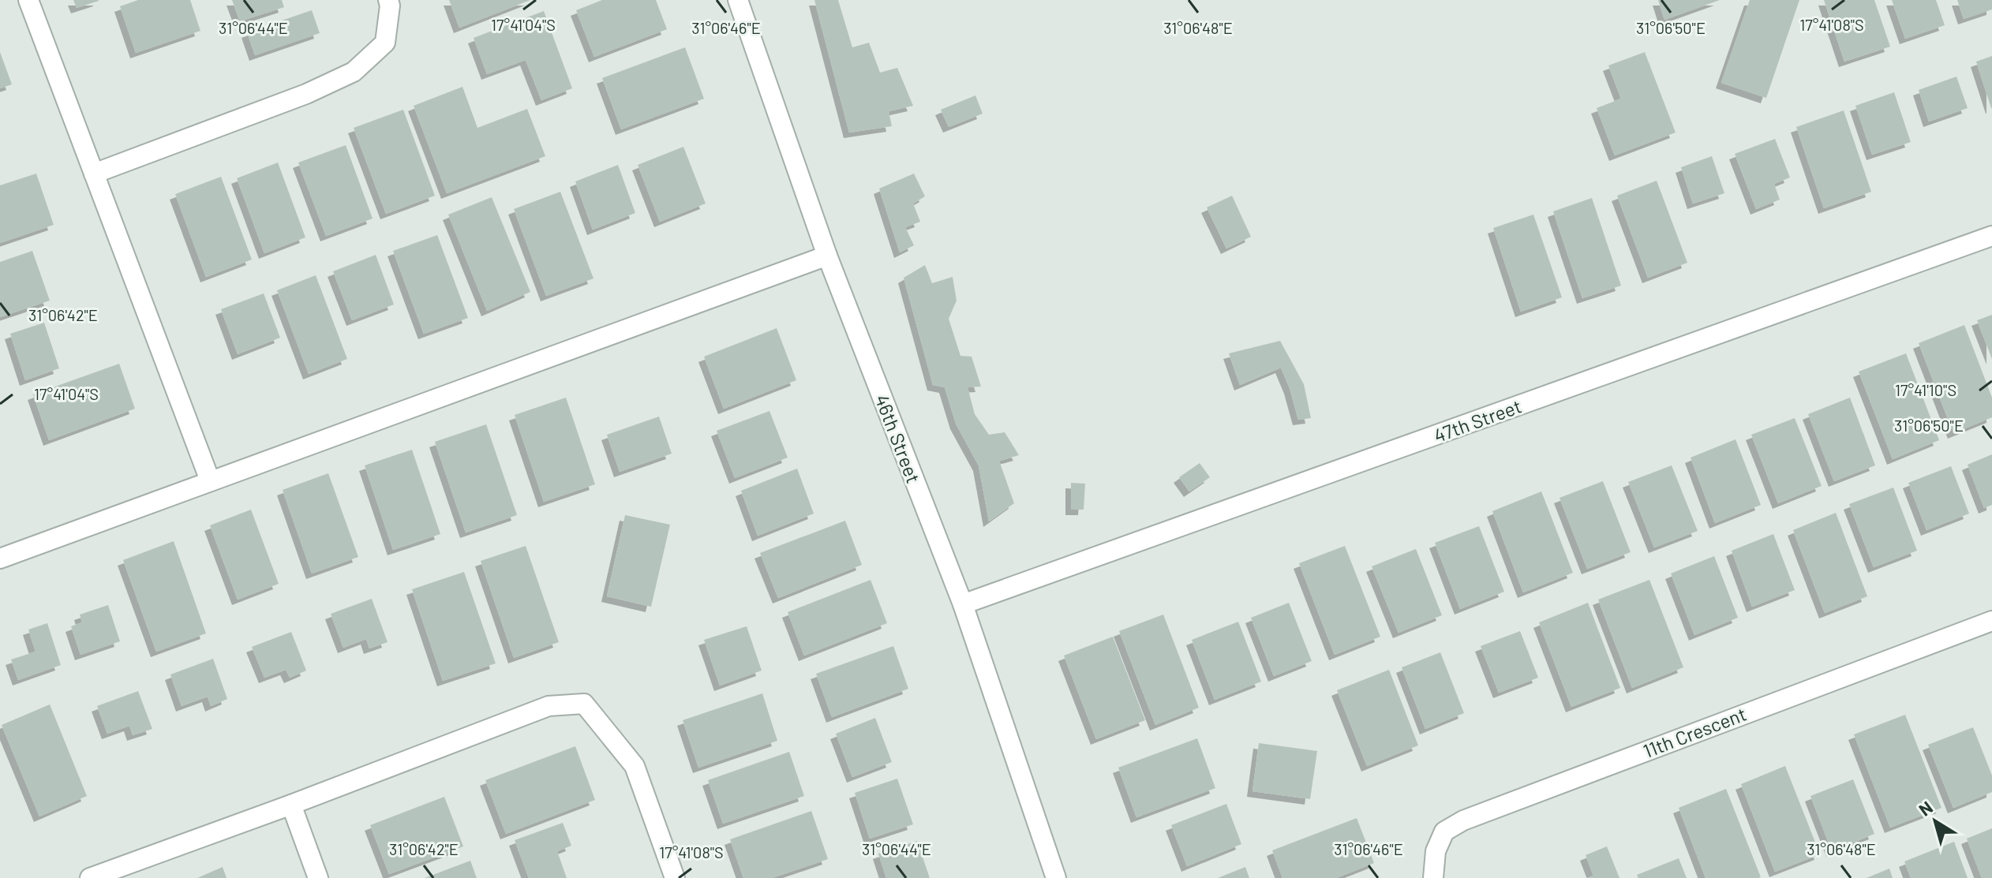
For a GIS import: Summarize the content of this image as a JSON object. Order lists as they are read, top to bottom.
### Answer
{
  "streets": {
    "street": ["47th Street", "46th Street", "11th Crescent"]
  },
  "crossings": [
    ["47th Street", "46th Street"]
  ],
  "north": "top left",
  "coordinates": [
    "17°41'04\"S",
    "17°41'08\"S",
    "31°06'44\"E",
    "31°06'46\"E",
    "31°06'48\"E",
    "31°06'50\"E",
    "31°06'42\"E",
    "17°41'10\"S"
  ]
}
